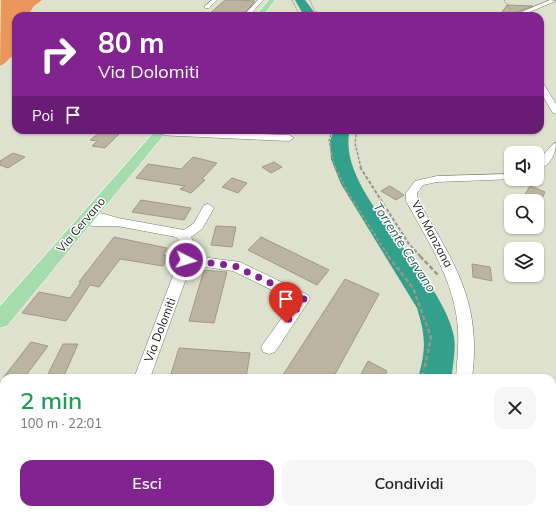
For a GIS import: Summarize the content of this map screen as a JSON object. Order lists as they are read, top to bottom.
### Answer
{
  "streets": {
    "main road": ["Via Cervano"],
    "street": ["Via Manzana", "Via Dolomiti"]
  },
  "water": ["Torrente Cervano"],
  "page": {
    "turn": ["80 m", "Via Dolomiti"],
    "then": "Poi",
    "heading": ["2 min", "100 m · 22:01"],
    "buttons": ["Esci", "Condividi"]
  }
}
